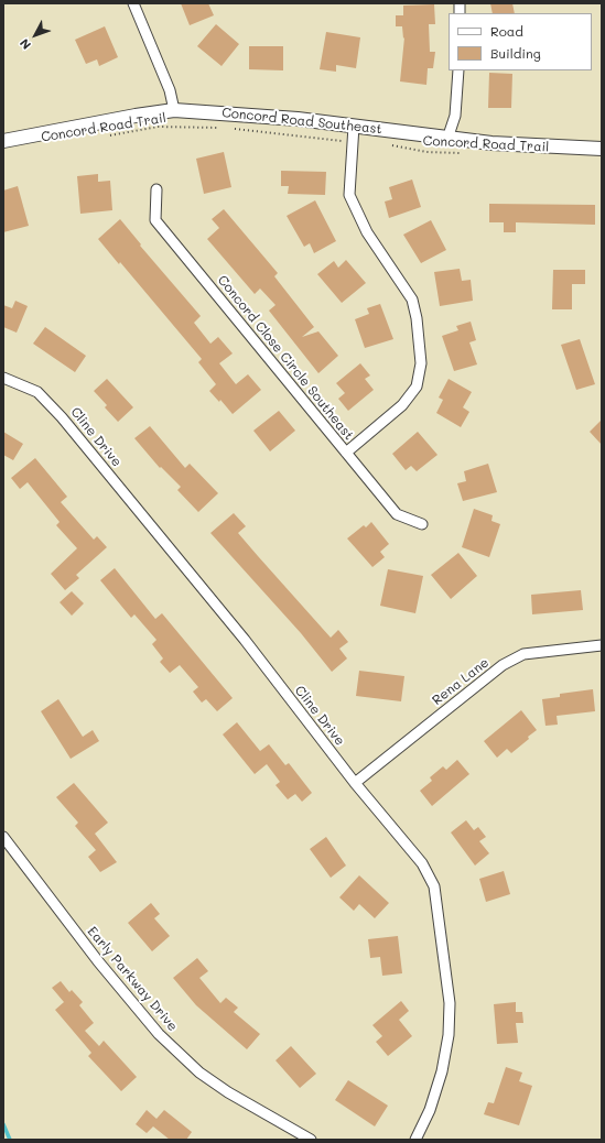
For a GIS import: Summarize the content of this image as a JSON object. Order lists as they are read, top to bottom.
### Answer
{
  "streets": {
    "street": [
      "Concord Road Southeast",
      "Concord Close Circle Southeast",
      "Cline Drive",
      "Rena Lane",
      "Early Parkway Drive"
    ],
    "path": ["Concord Road Trail"]
  },
  "crossings": [
    ["Cline Drive", "Rena Lane"]
  ],
  "legend": ["Road", "Building"],
  "north": "bottom left"
}
